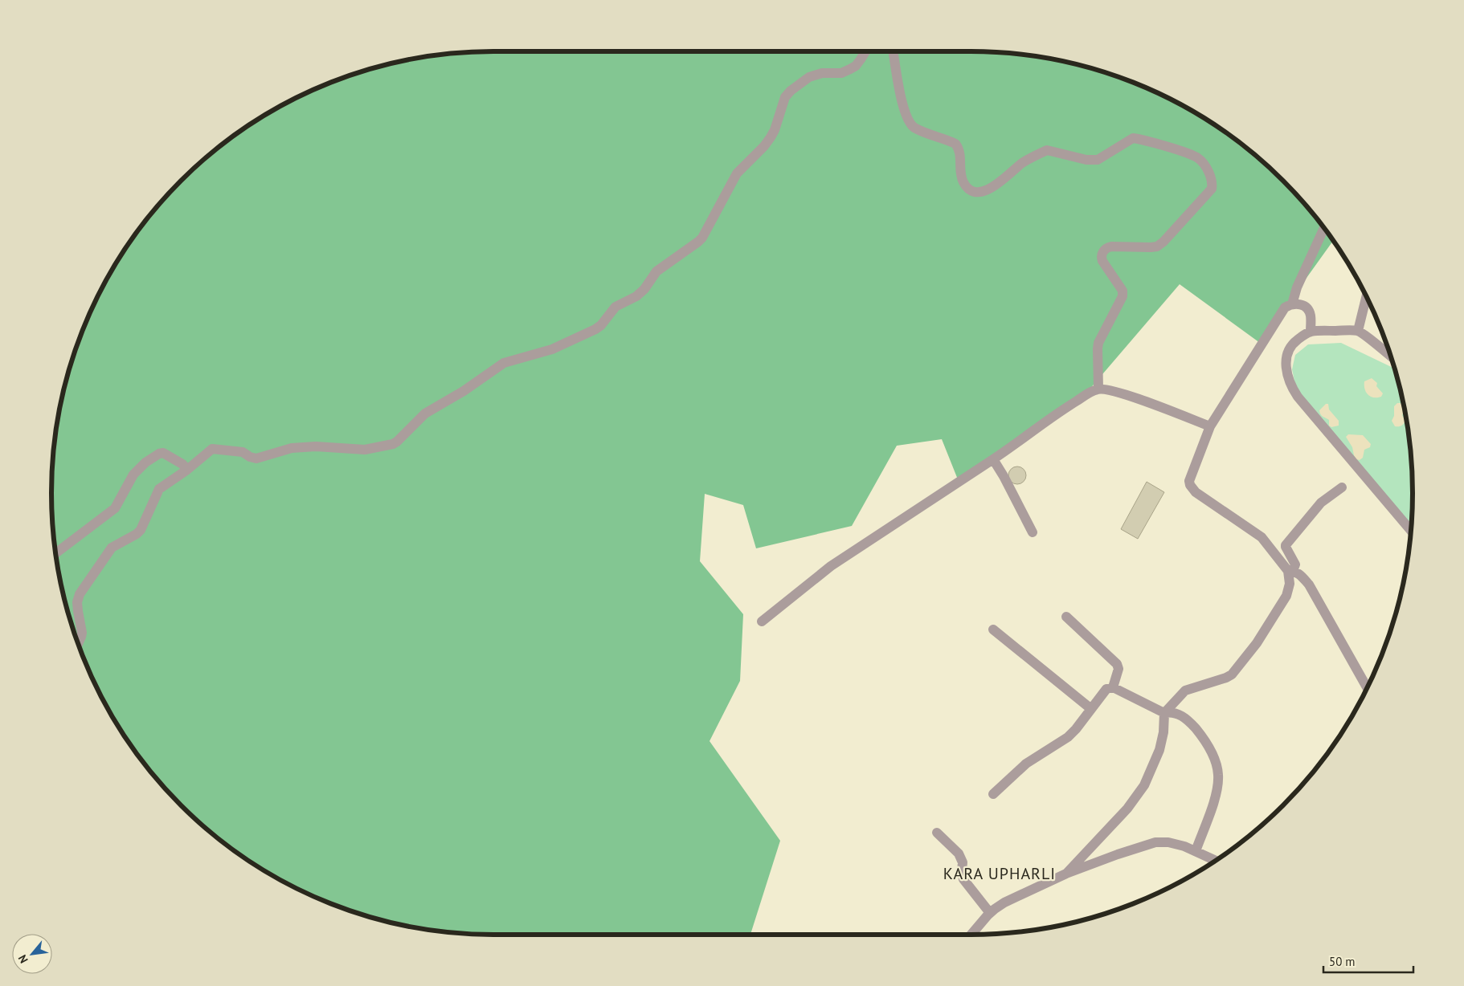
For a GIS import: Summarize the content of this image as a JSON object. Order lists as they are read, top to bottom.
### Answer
{
  "districts": ["KARA UPHARLI"],
  "scale_bar": "50 m",
  "north": "bottom left"
}
